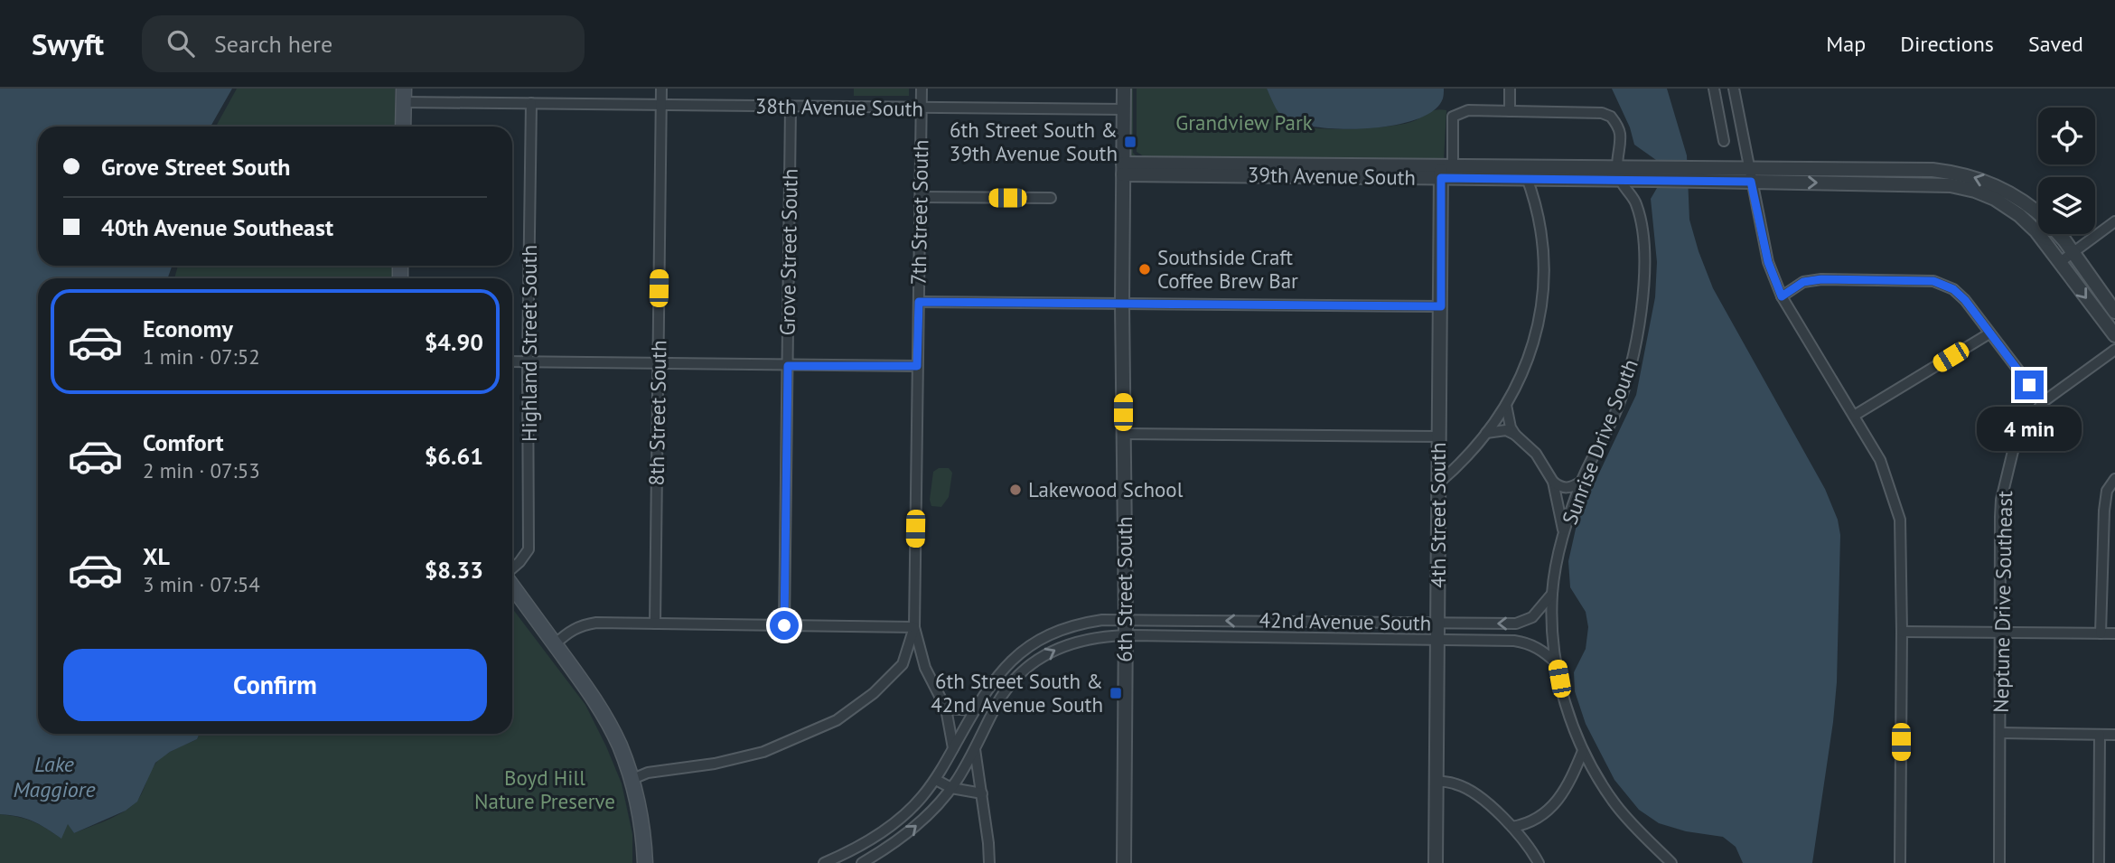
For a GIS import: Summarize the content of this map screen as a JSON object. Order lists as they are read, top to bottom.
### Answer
{
  "streets": {
    "street": [
      "38th Avenue South",
      "39th Avenue South",
      "7th Street South",
      "Grove Street South",
      "Highland Street South",
      "8th Street South",
      "Sunrise Drive South",
      "4th Street South",
      "6th Street South",
      "Neptune Drive Southeast",
      "42nd Avenue South"
    ]
  },
  "crossings": [
    ["38th Avenue South", "7th Street South"],
    ["38th Avenue South", "Grove Street South"],
    ["38th Avenue South", "Highland Street South"],
    ["38th Avenue South", "8th Street South"],
    ["38th Avenue South", "6th Street South"],
    ["39th Avenue South", "Sunrise Drive South"],
    ["39th Avenue South", "4th Street South"],
    ["39th Avenue South", "6th Street South"],
    ["7th Street South", "42nd Avenue South"],
    ["Sunrise Drive South", "42nd Avenue South"],
    ["4th Street South", "42nd Avenue South"],
    ["6th Street South", "42nd Avenue South"]
  ],
  "water": ["Lake Maggiore"],
  "parks": ["Grandview Park", "Boyd Hill Nature Preserve"],
  "places": {
    "transit": ["6th Street South & 39th Avenue South", "6th Street South & 42nd Avenue South"],
    "other": ["Southside Craft Coffee Brew Bar", "Lakewood School"]
  },
  "page": {
    "header": "Swyft",
    "search": "Search here",
    "nav": ["Map", "Directions", "Saved"],
    "banner": ["Grove Street South", "40th Avenue Southeast"],
    "list": [
      {
        "name": "Economy",
        "note": "1 min · 07:52",
        "value": "$4.90"
      },
      {
        "name": "Comfort",
        "note": "2 min · 07:53",
        "value": "$6.61"
      },
      {
        "name": "XL",
        "note": "3 min · 07:54",
        "value": "$8.33"
      }
    ],
    "bubble": "4 min",
    "buttons": "Confirm"
  }
}
